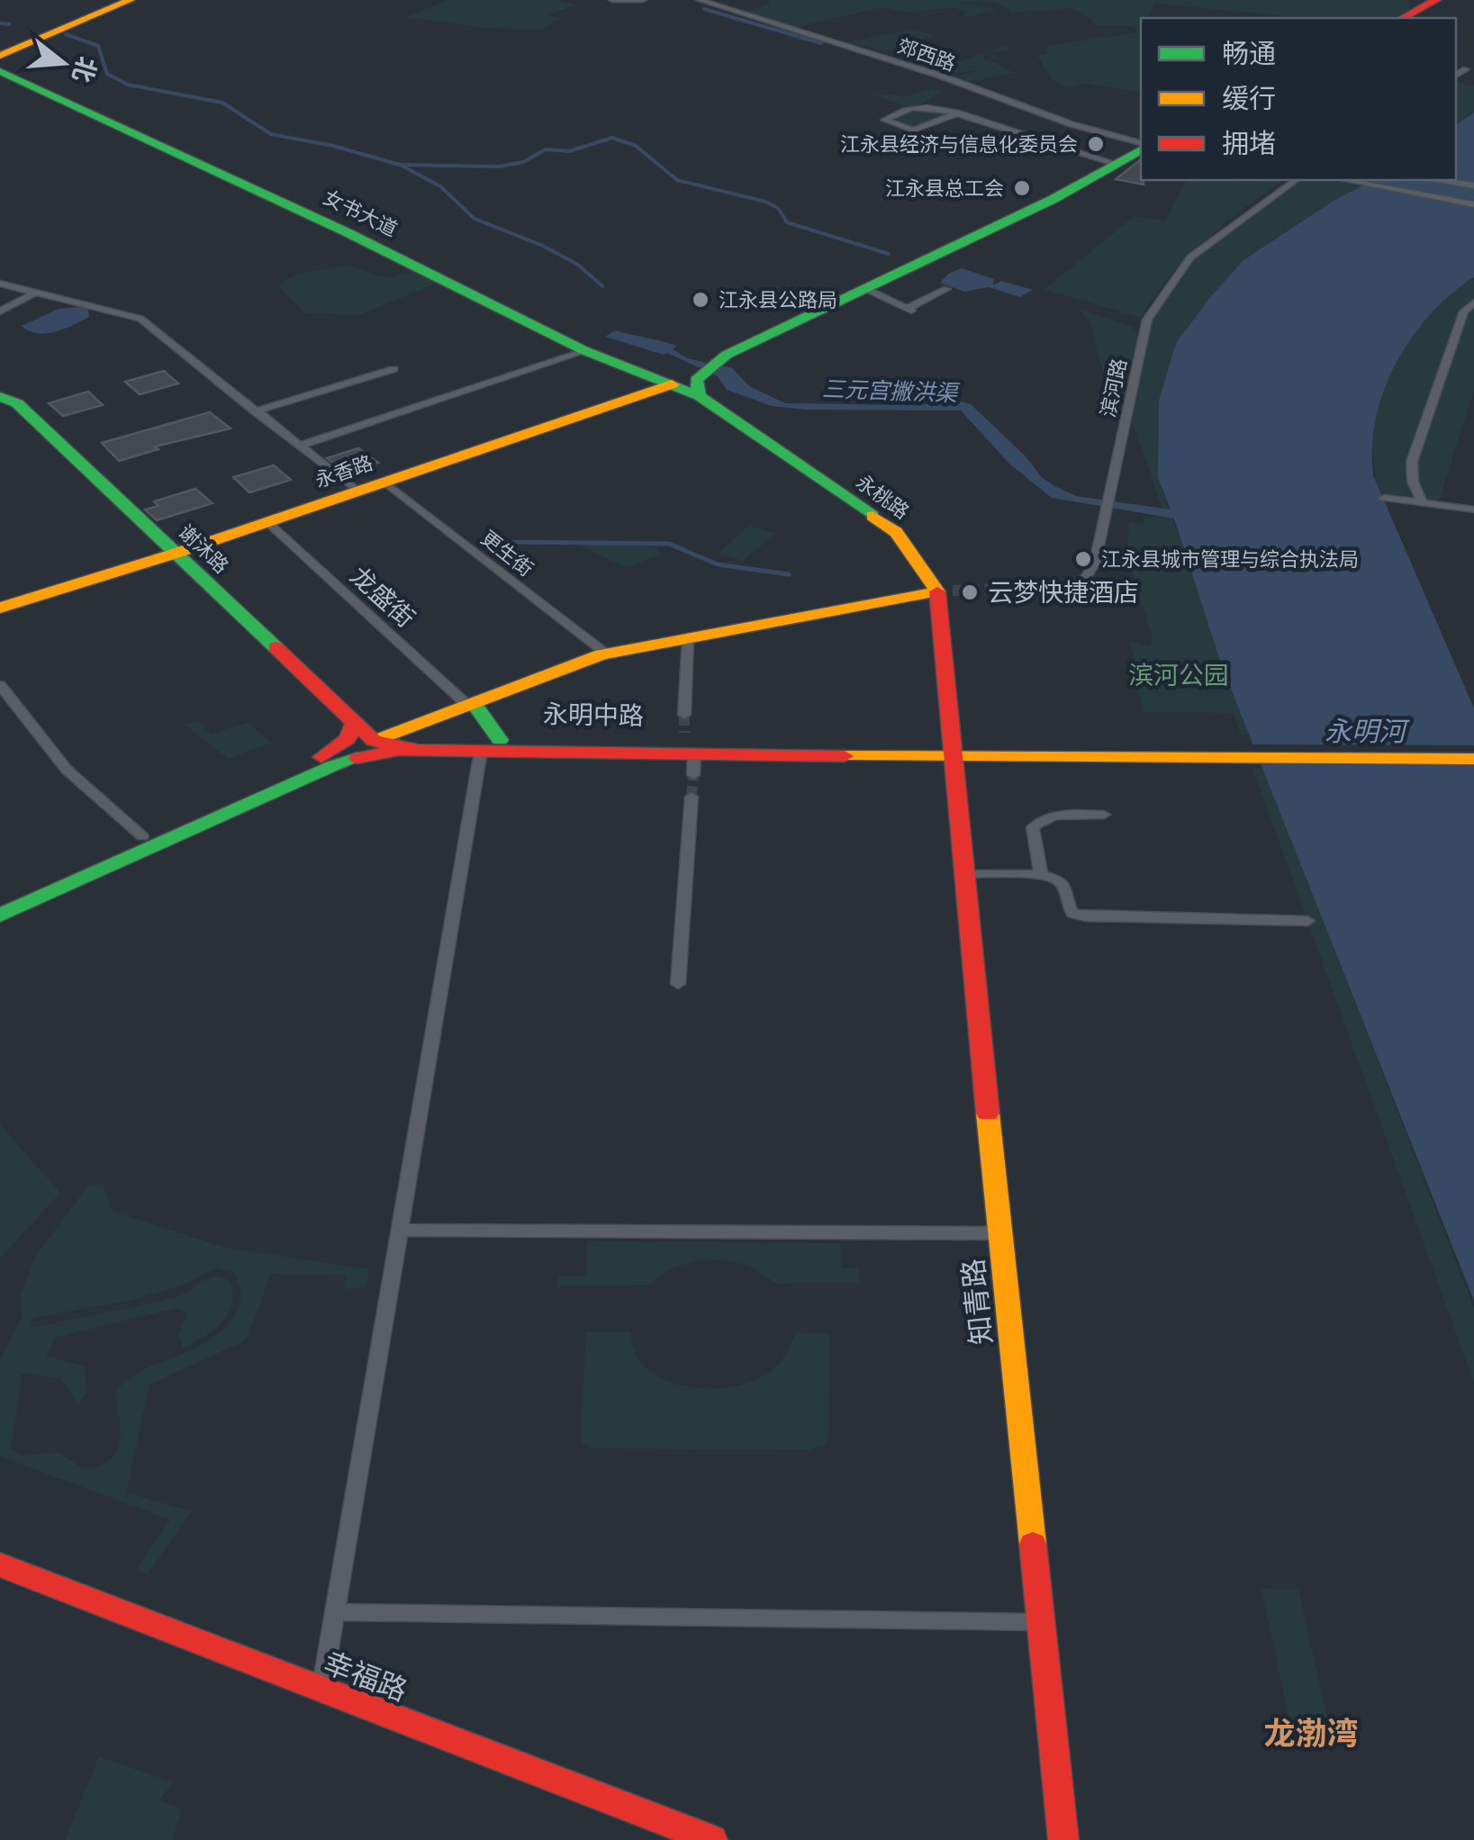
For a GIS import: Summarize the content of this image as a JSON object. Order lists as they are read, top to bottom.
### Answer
{
  "streets": {
    "main road": [
      "女书大道",
      "永香路",
      "永桃路",
      "谢沐路",
      "永明中路",
      "知青路",
      "幸福路"
    ],
    "street": [
      "郊西路",
      "滨河路",
      "更生街",
      "龙盛街"
    ]
  },
  "crossings": [
    ["女书大道", "永香路"],
    ["女书大道", "永桃路"],
    ["永香路", "谢沐路"],
    ["永香路", "更生街"],
    ["永香路", "龙盛街"],
    ["永桃路", "永明中路"],
    ["永桃路", "知青路"],
    ["永明中路", "知青路"]
  ],
  "districts": ["龙渤湾"],
  "water": ["三元宫撇洪渠", "永明河"],
  "parks": ["滨河公园"],
  "places": [
    "江永县经济与信息化委员会",
    "江永县总工会",
    "江永县公路局",
    "江永县城市管理与综合执法局",
    "云梦快捷酒店"
  ],
  "legend": ["畅通", "缓行", "拥堵"],
  "north": "right"
}
